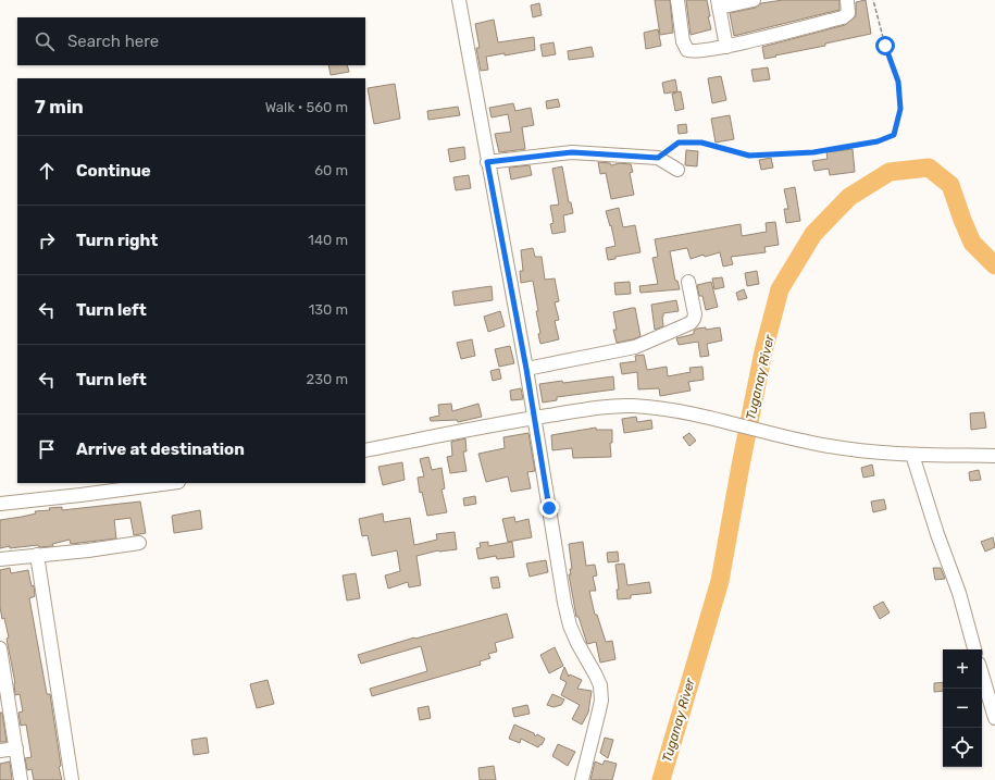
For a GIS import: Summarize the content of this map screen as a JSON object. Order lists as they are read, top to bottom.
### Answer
{
  "water": ["Tuganay River"],
  "page": {
    "search": "Search here",
    "heading": ["7 min", "Walk · 560 m"],
    "list": [
      ["Continue", "60 m"],
      ["Turn right", "140 m"],
      ["Turn left", "130 m"],
      ["Turn left", "230 m"],
      "Arrive at destination"
    ],
    "map_buttons": ["+", "−"]
  }
}
